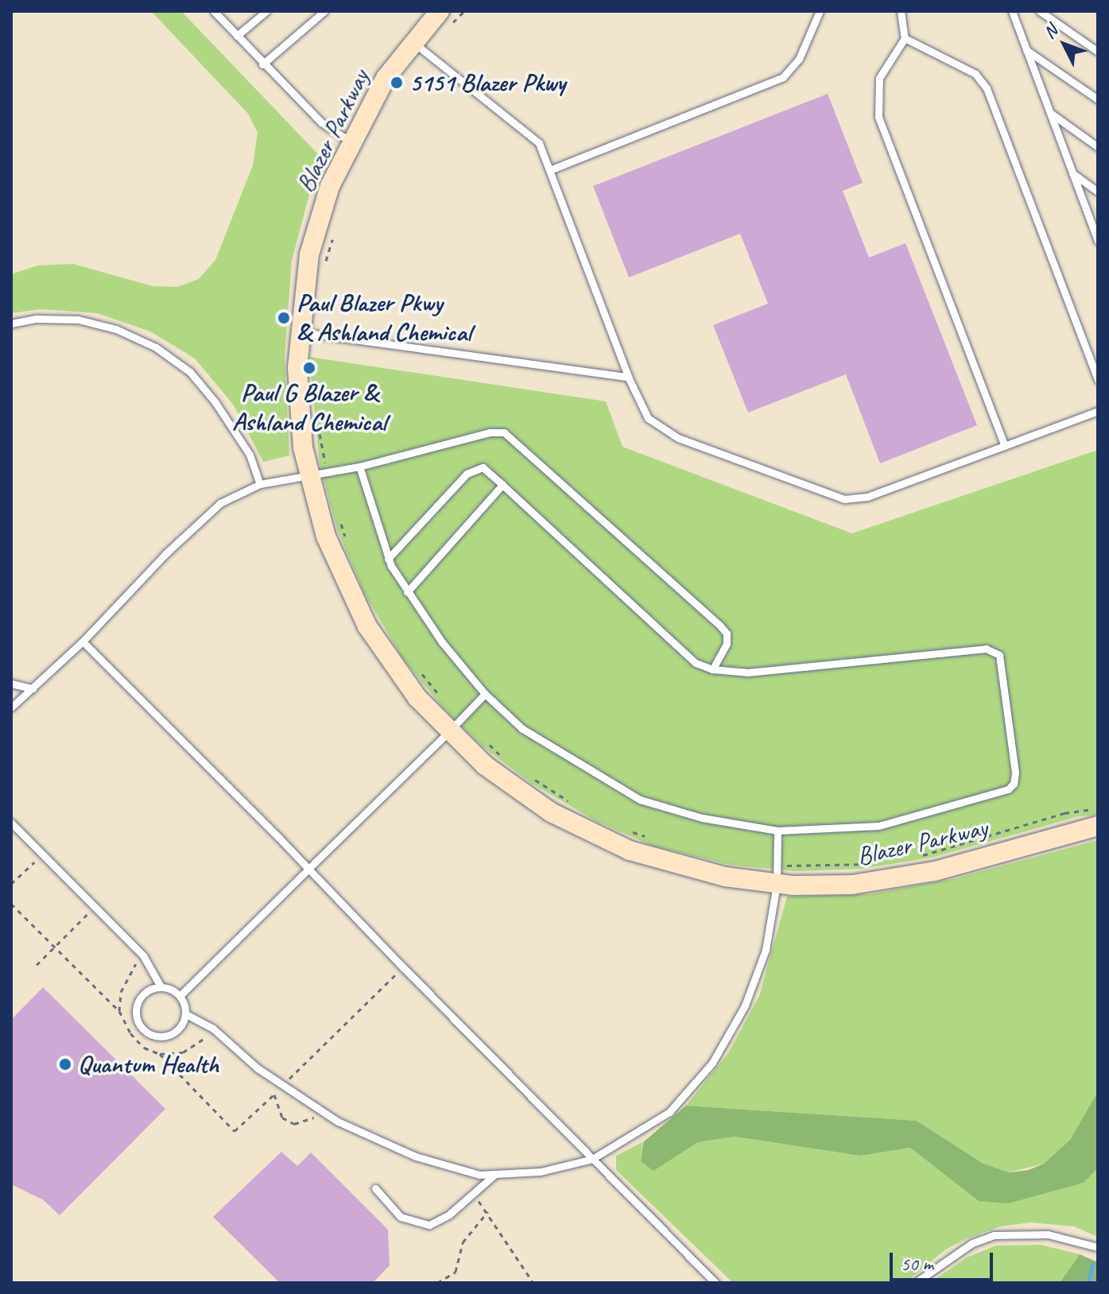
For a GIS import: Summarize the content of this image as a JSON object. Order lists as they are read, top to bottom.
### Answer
{
  "streets": {
    "street": ["Blazer Parkway"]
  },
  "places": [
    "5151 Blazer Pkwy",
    "Paul Blazer Pkwy & Ashland Chemical",
    "Paul G Blazer & Ashland Chemical",
    "Quantum Health"
  ],
  "scale_bar": "50 m",
  "north": "top left"
}
